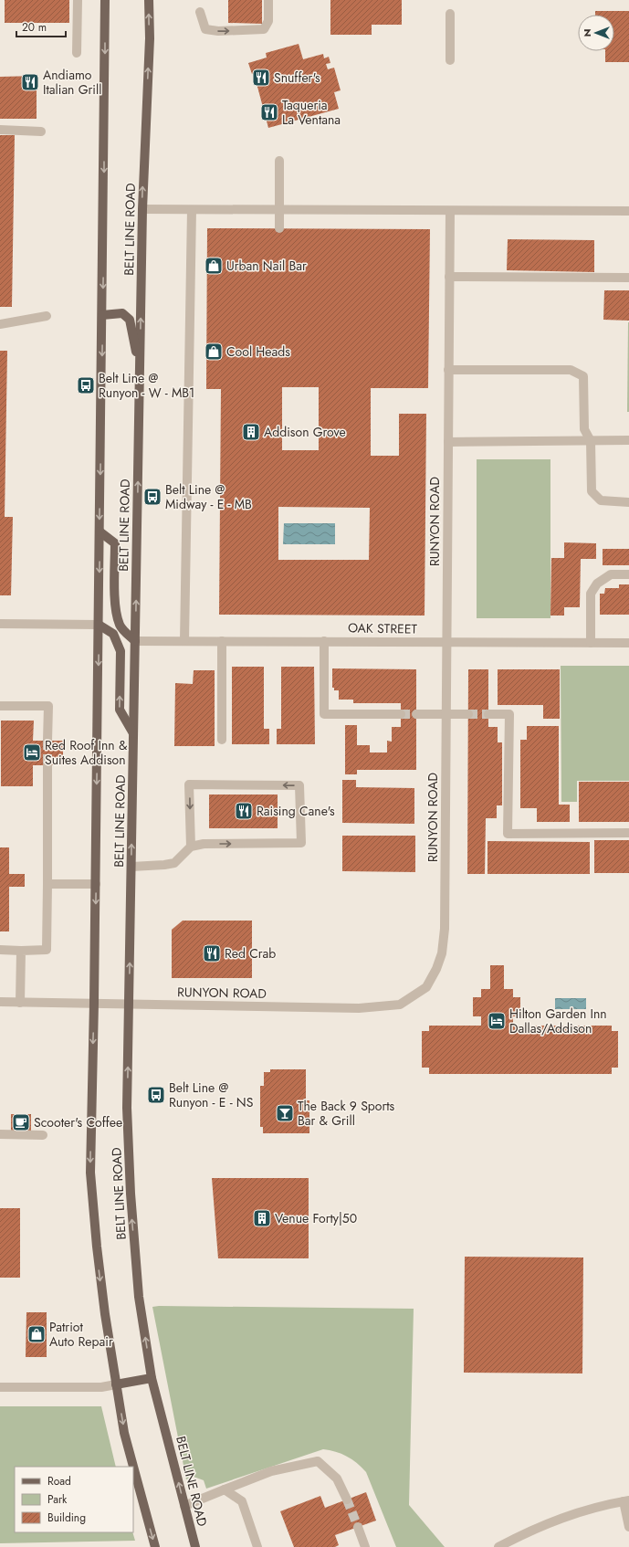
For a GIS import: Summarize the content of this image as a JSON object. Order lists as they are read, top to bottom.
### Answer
{
  "streets": {
    "main road": ["BELT LINE ROAD"],
    "street": ["RUNYON ROAD", "OAK STREET"]
  },
  "crossings": [
    ["BELT LINE ROAD", "RUNYON ROAD"],
    ["BELT LINE ROAD", "OAK STREET"],
    ["RUNYON ROAD", "OAK STREET"]
  ],
  "places": {
    "restaurant": [
      "Snuffer's",
      "Andiamo Italian Grill",
      "Taqueria La Ventana",
      "Raising Cane's",
      "Red Crab"
    ],
    "shop": ["Urban Nail Bar", "Cool Heads", "Patriot Auto Repair"],
    "bus stop": ["Belt Line @ Runyon - W - MB1", "Belt Line @ Midway - E - MB", "Belt Line @ Runyon - E - NS"],
    "building": ["Addison Grove", "Venue Forty|50"],
    "hotel": ["Red Roof Inn & Suites Addison", "Hilton Garden Inn Dallas/Addison"],
    "bar": ["The Back 9 Sports Bar & Grill"],
    "cafe": ["Scooter's Coffee"]
  },
  "legend": ["Road", "Park", "Building"],
  "scale_bar": "20 m",
  "north": "left"
}
